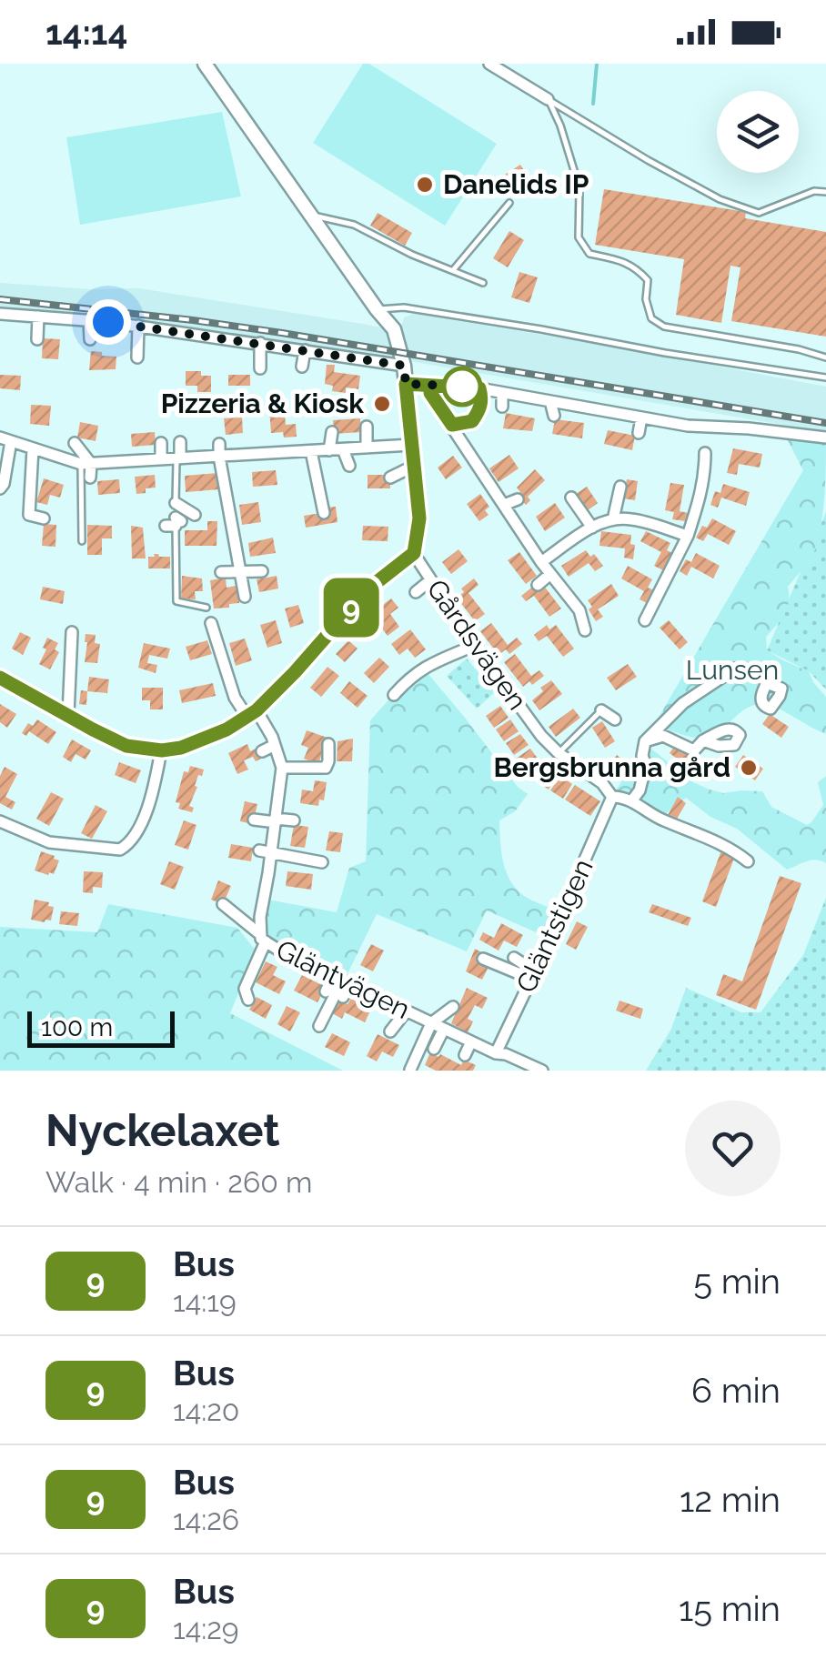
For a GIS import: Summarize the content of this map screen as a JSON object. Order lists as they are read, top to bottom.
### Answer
{
  "streets": {
    "street": ["Gårdsvägen", "Gläntstigen", "Gläntvägen"]
  },
  "crossings": [
    ["Gårdsvägen", "Gläntstigen"],
    ["Gläntstigen", "Gläntvägen"]
  ],
  "parks": ["Lunsen"],
  "places": ["Danelids IP", "Pizzeria & Kiosk", "Bergsbrunna gård"],
  "lines": ["bus line 9"],
  "scale_bar": "100 m",
  "page": {
    "status": "14:14",
    "on_map": "9",
    "scale": "100 m",
    "heading": ["Nyckelaxet", "Walk · 4 min · 260 m"],
    "list": [
      {
        "mark": "9",
        "name": "Bus",
        "note": "14:19",
        "value": "5 min"
      },
      {
        "mark": "9",
        "name": "Bus",
        "note": "14:20",
        "value": "6 min"
      },
      {
        "mark": "9",
        "name": "Bus",
        "note": "14:26",
        "value": "12 min"
      },
      {
        "mark": "9",
        "name": "Bus",
        "note": "14:29",
        "value": "15 min"
      }
    ]
  }
}
